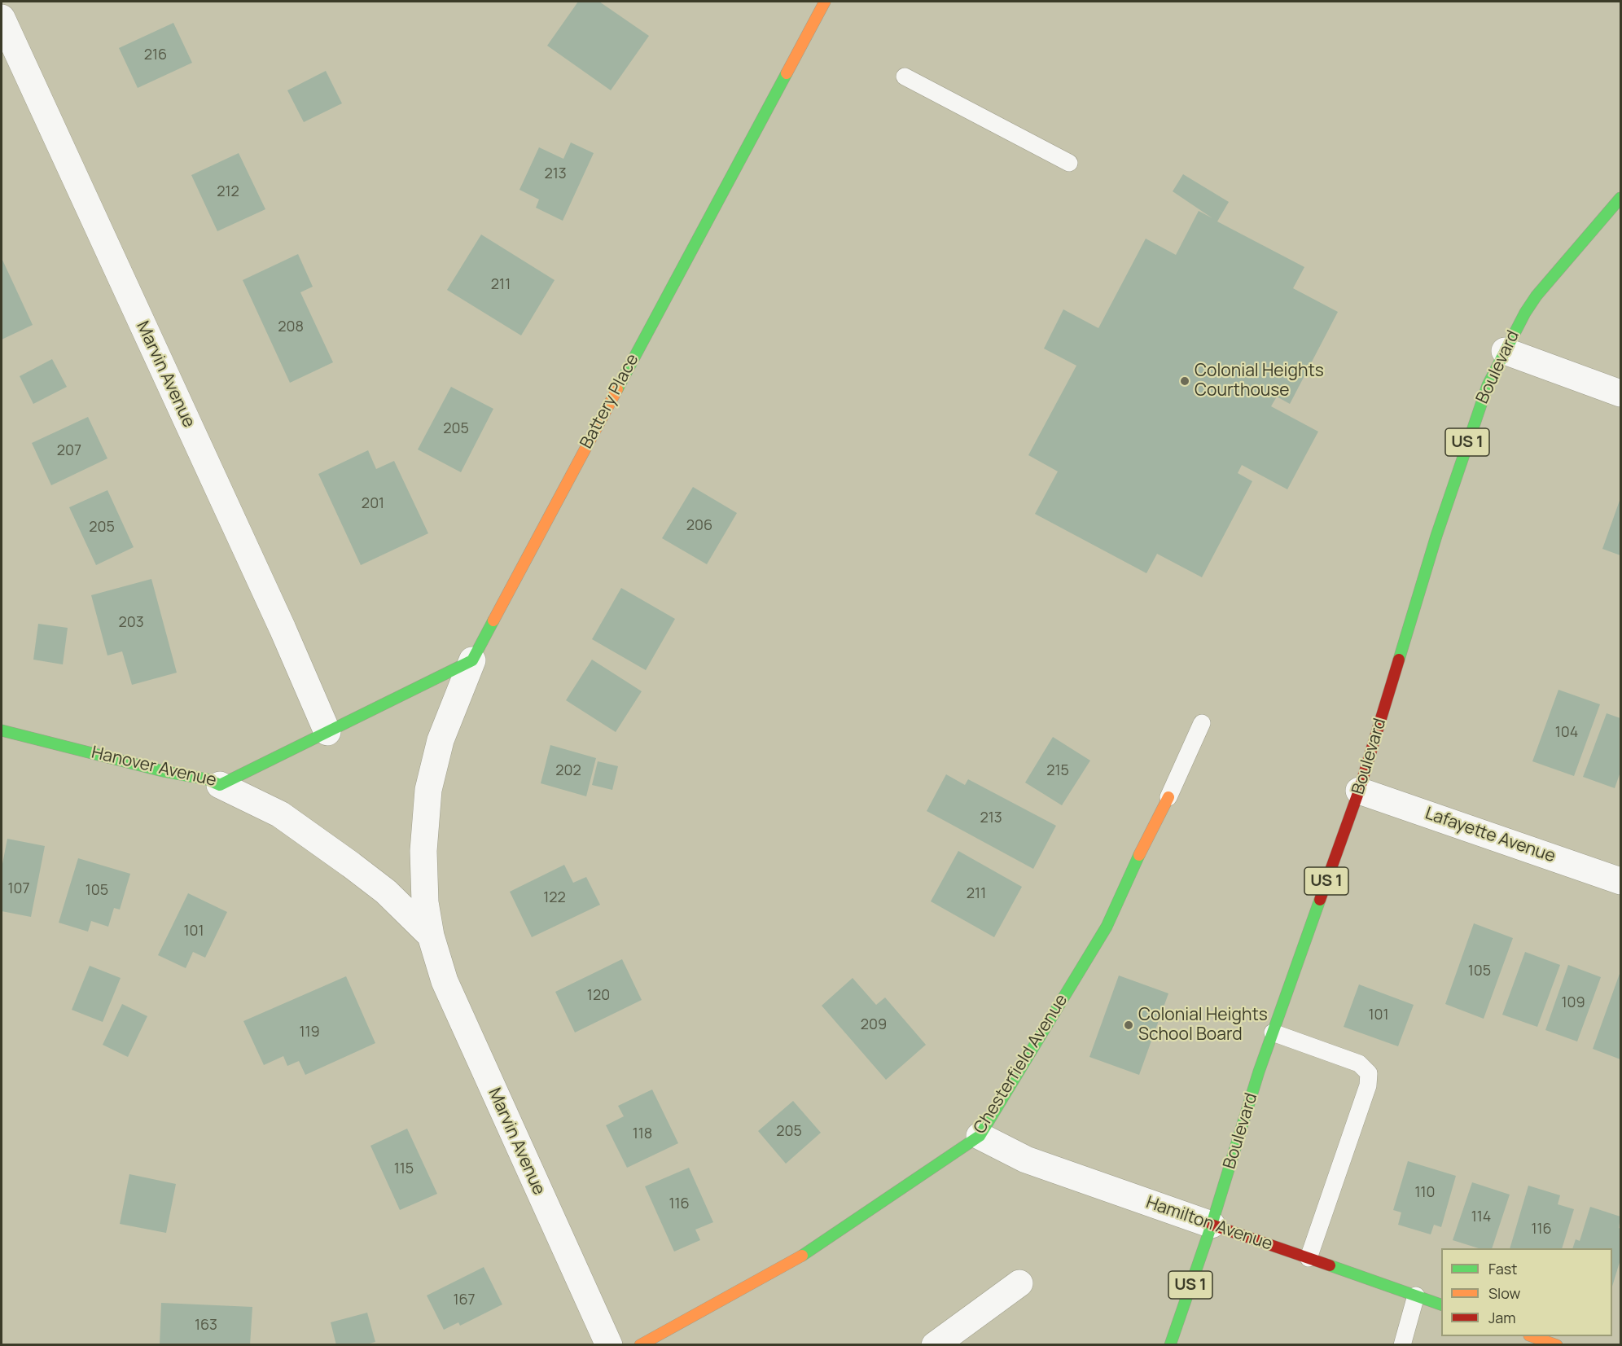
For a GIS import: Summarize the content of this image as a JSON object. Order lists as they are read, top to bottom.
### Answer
{
  "streets": {
    "street": [
      "Boulevard",
      "Marvin Avenue",
      "Battery Place",
      "US 1",
      "Hanover Avenue",
      "Lafayette Avenue",
      "Chesterfield Avenue",
      "Hamilton Avenue"
    ]
  },
  "crossings": [
    ["Boulevard", "Lafayette Avenue"],
    ["Boulevard", "Hamilton Avenue"],
    ["Marvin Avenue", "Battery Place"],
    ["Marvin Avenue", "Hanover Avenue"],
    ["Chesterfield Avenue", "Hamilton Avenue"]
  ],
  "places": ["Colonial Heights Courthouse", "Colonial Heights School Board"],
  "house_numbers": [
    "216",
    "213",
    "212",
    "211",
    "208",
    "205",
    "207",
    "201",
    "206",
    "205",
    "203",
    "104",
    "202",
    "215",
    "213",
    "107",
    "105",
    "211",
    "122",
    "101",
    "105",
    "120",
    "109",
    "101",
    "209",
    "119",
    "205",
    "118",
    "115",
    "110",
    "116",
    "114",
    "116",
    "167",
    "163"
  ],
  "legend": ["Fast", "Slow", "Jam"]
}
